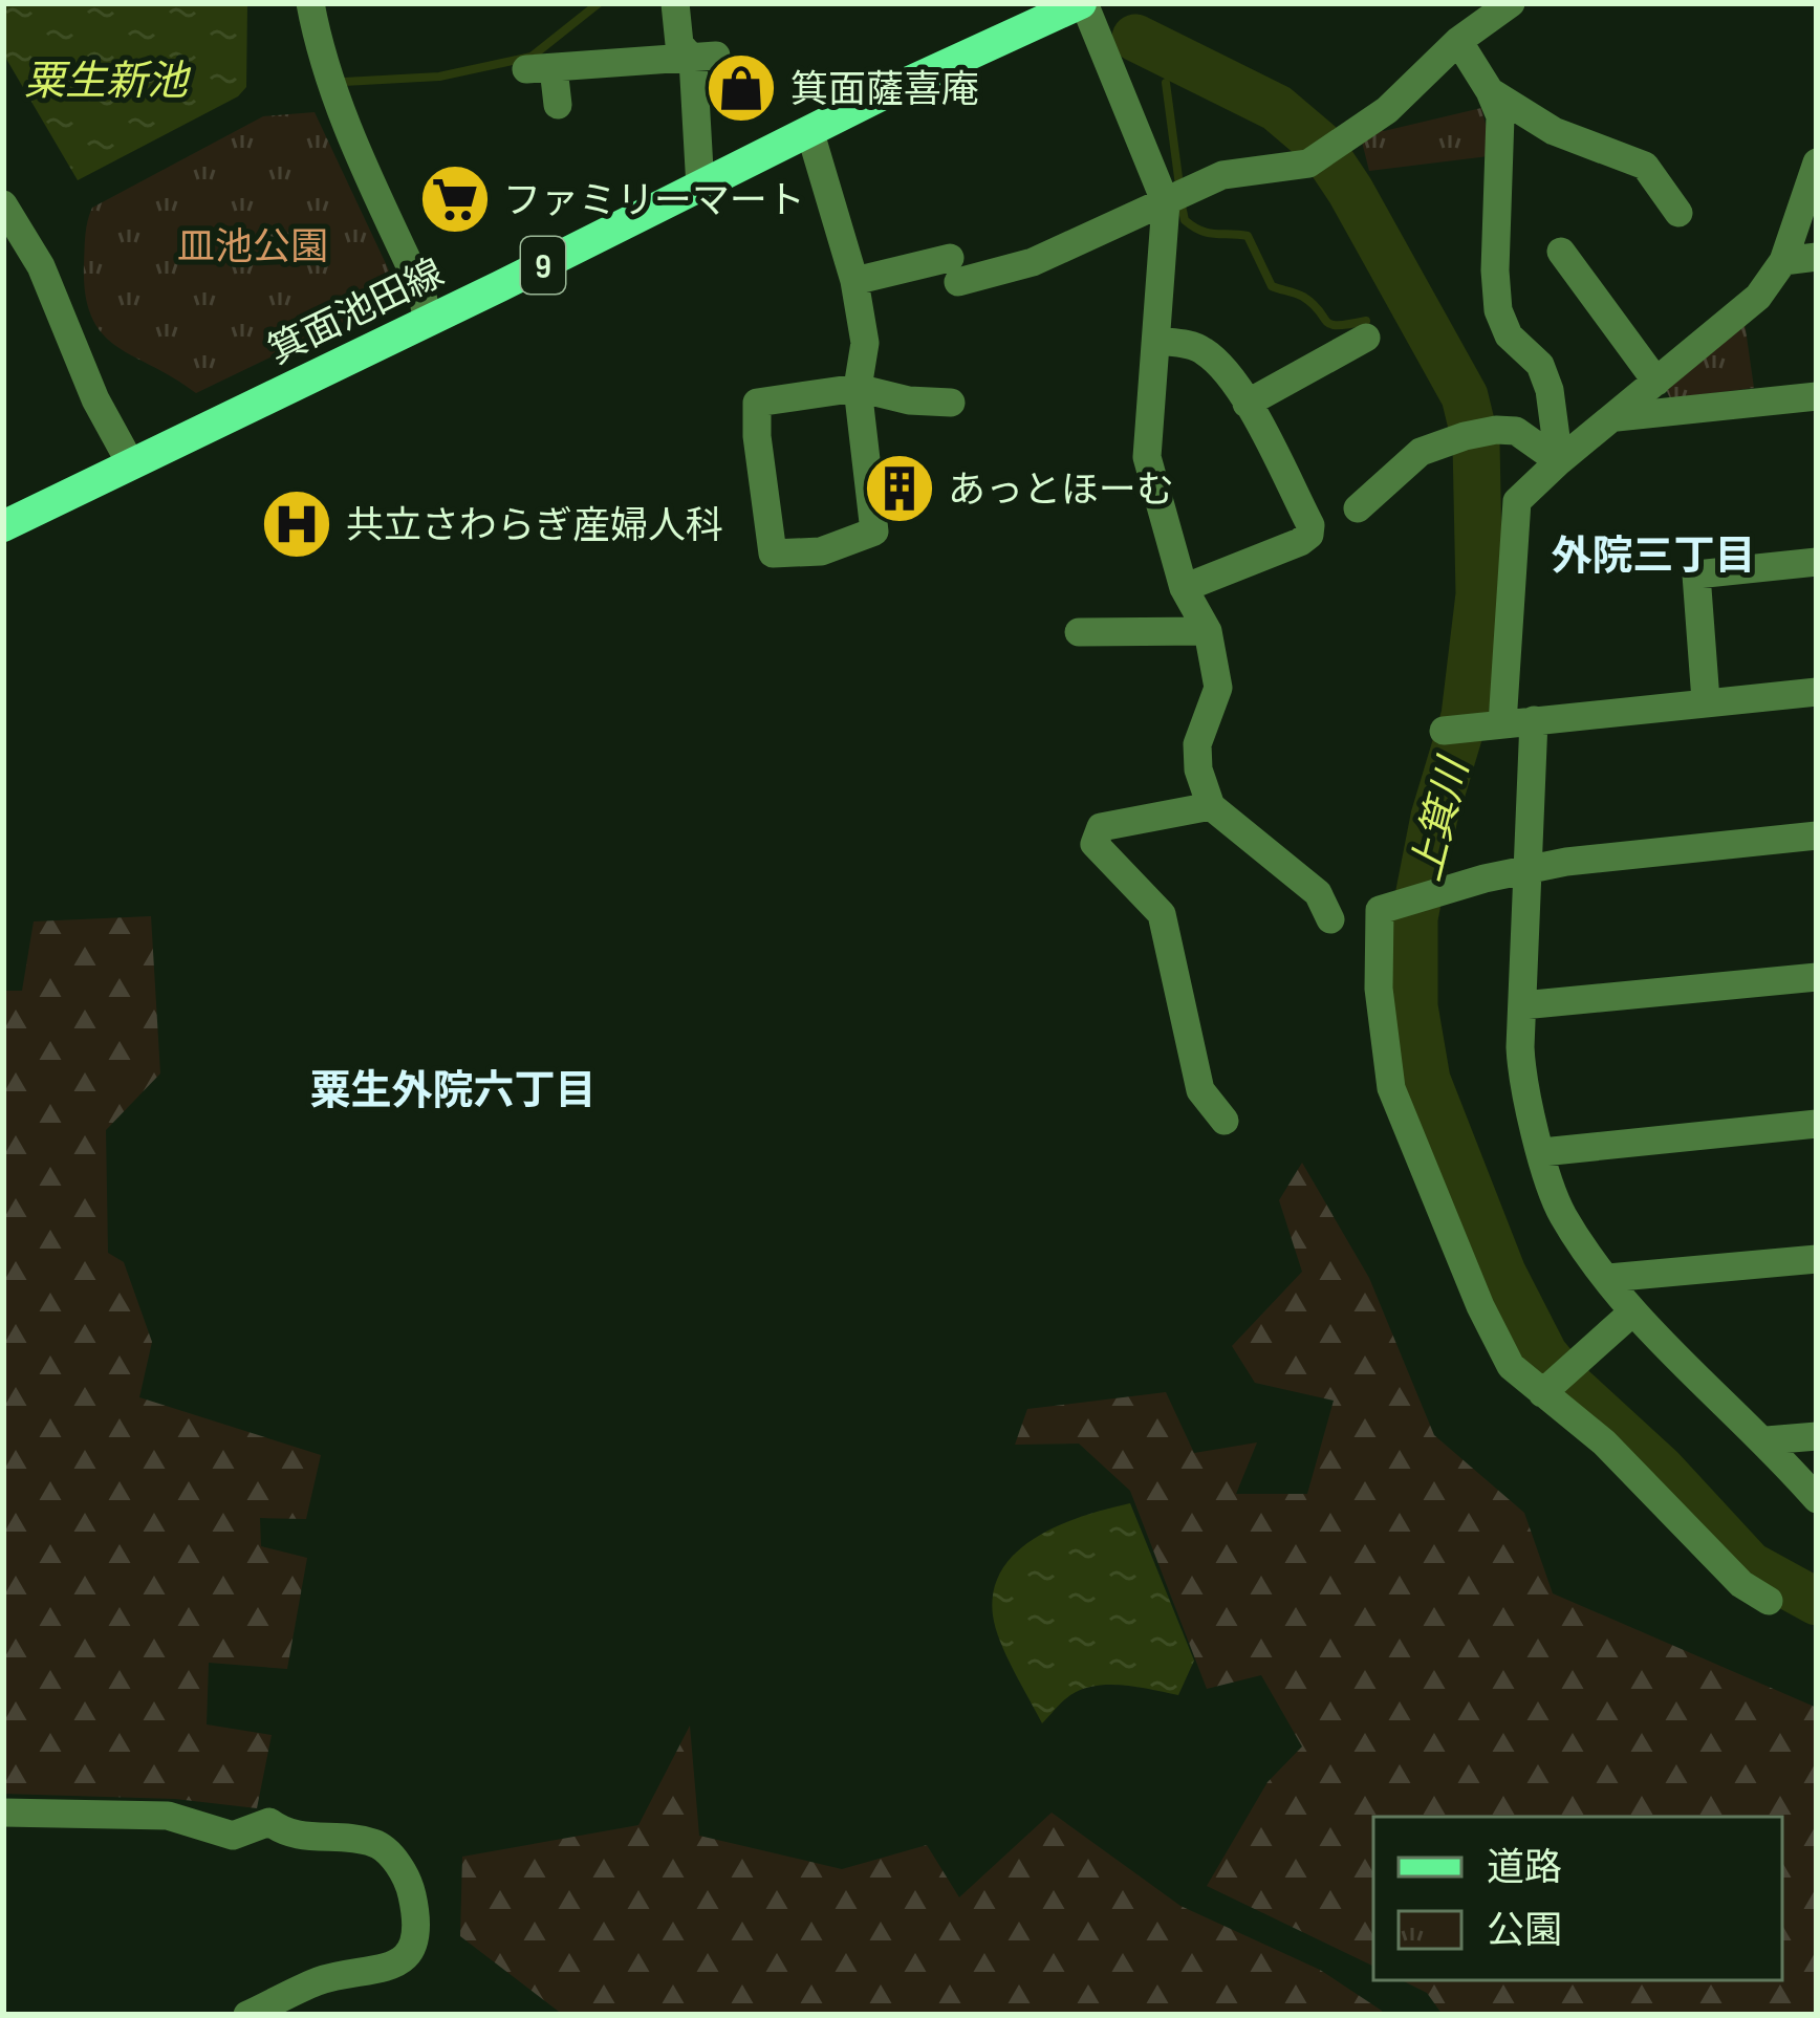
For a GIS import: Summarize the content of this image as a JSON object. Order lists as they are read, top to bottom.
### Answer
{
  "streets": {
    "main road": ["9", "箕面池田線"]
  },
  "districts": ["外院三丁目", "粟生外院六丁目"],
  "water": ["粟生新池", "上箕川"],
  "parks": ["皿池公園"],
  "places": {
    "shop": ["箕面薩喜庵"],
    "supermarket": ["ファミリーマート"],
    "building": ["あっとほーむ"],
    "hospital": ["共立さわらぎ産婦人科"]
  },
  "legend": ["道路", "公園"]
}
